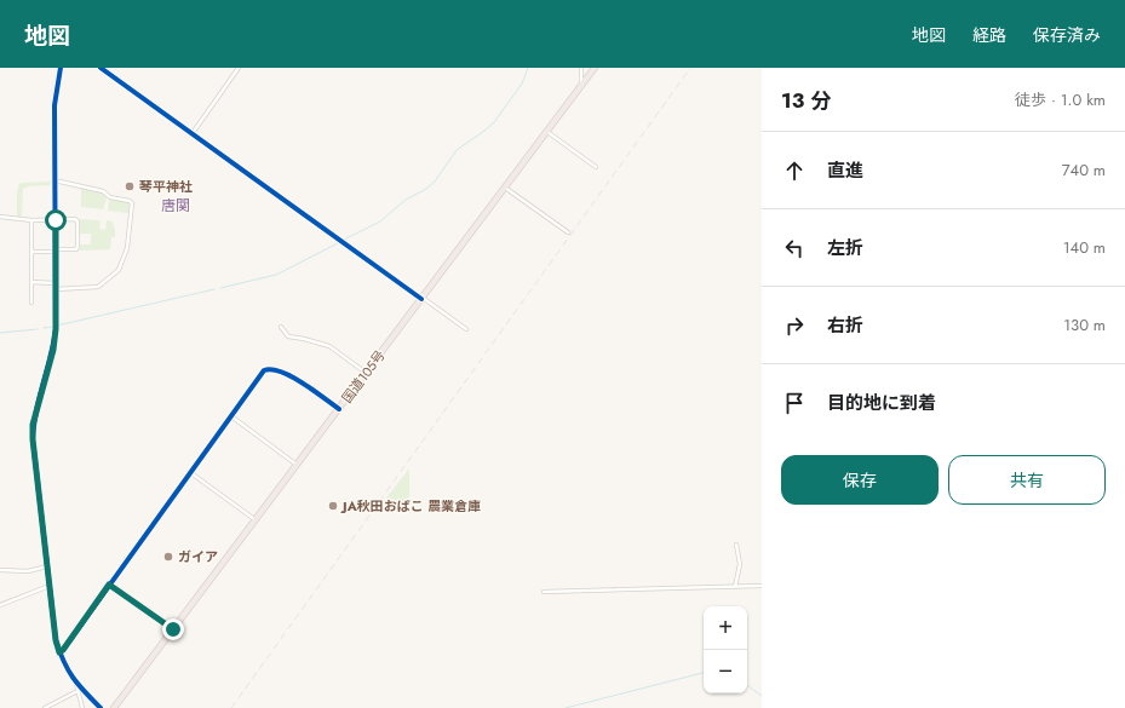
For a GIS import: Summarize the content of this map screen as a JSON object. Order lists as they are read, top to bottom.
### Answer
{
  "streets": {
    "highway": ["国道105号"]
  },
  "districts": ["唐関"],
  "places": ["琴平神社", "JA秋田おばこ 農業倉庫", "ガイア"],
  "page": {
    "header": "地図",
    "nav": ["地図", "経路", "保存済み"],
    "heading": ["13 分", "徒歩 · 1.0 km"],
    "list": [
      ["直進", "740 m"],
      ["左折", "140 m"],
      ["右折", "130 m"],
      "目的地に到着"
    ],
    "buttons": ["保存", "共有"],
    "map_buttons": ["+", "−"]
  }
}
